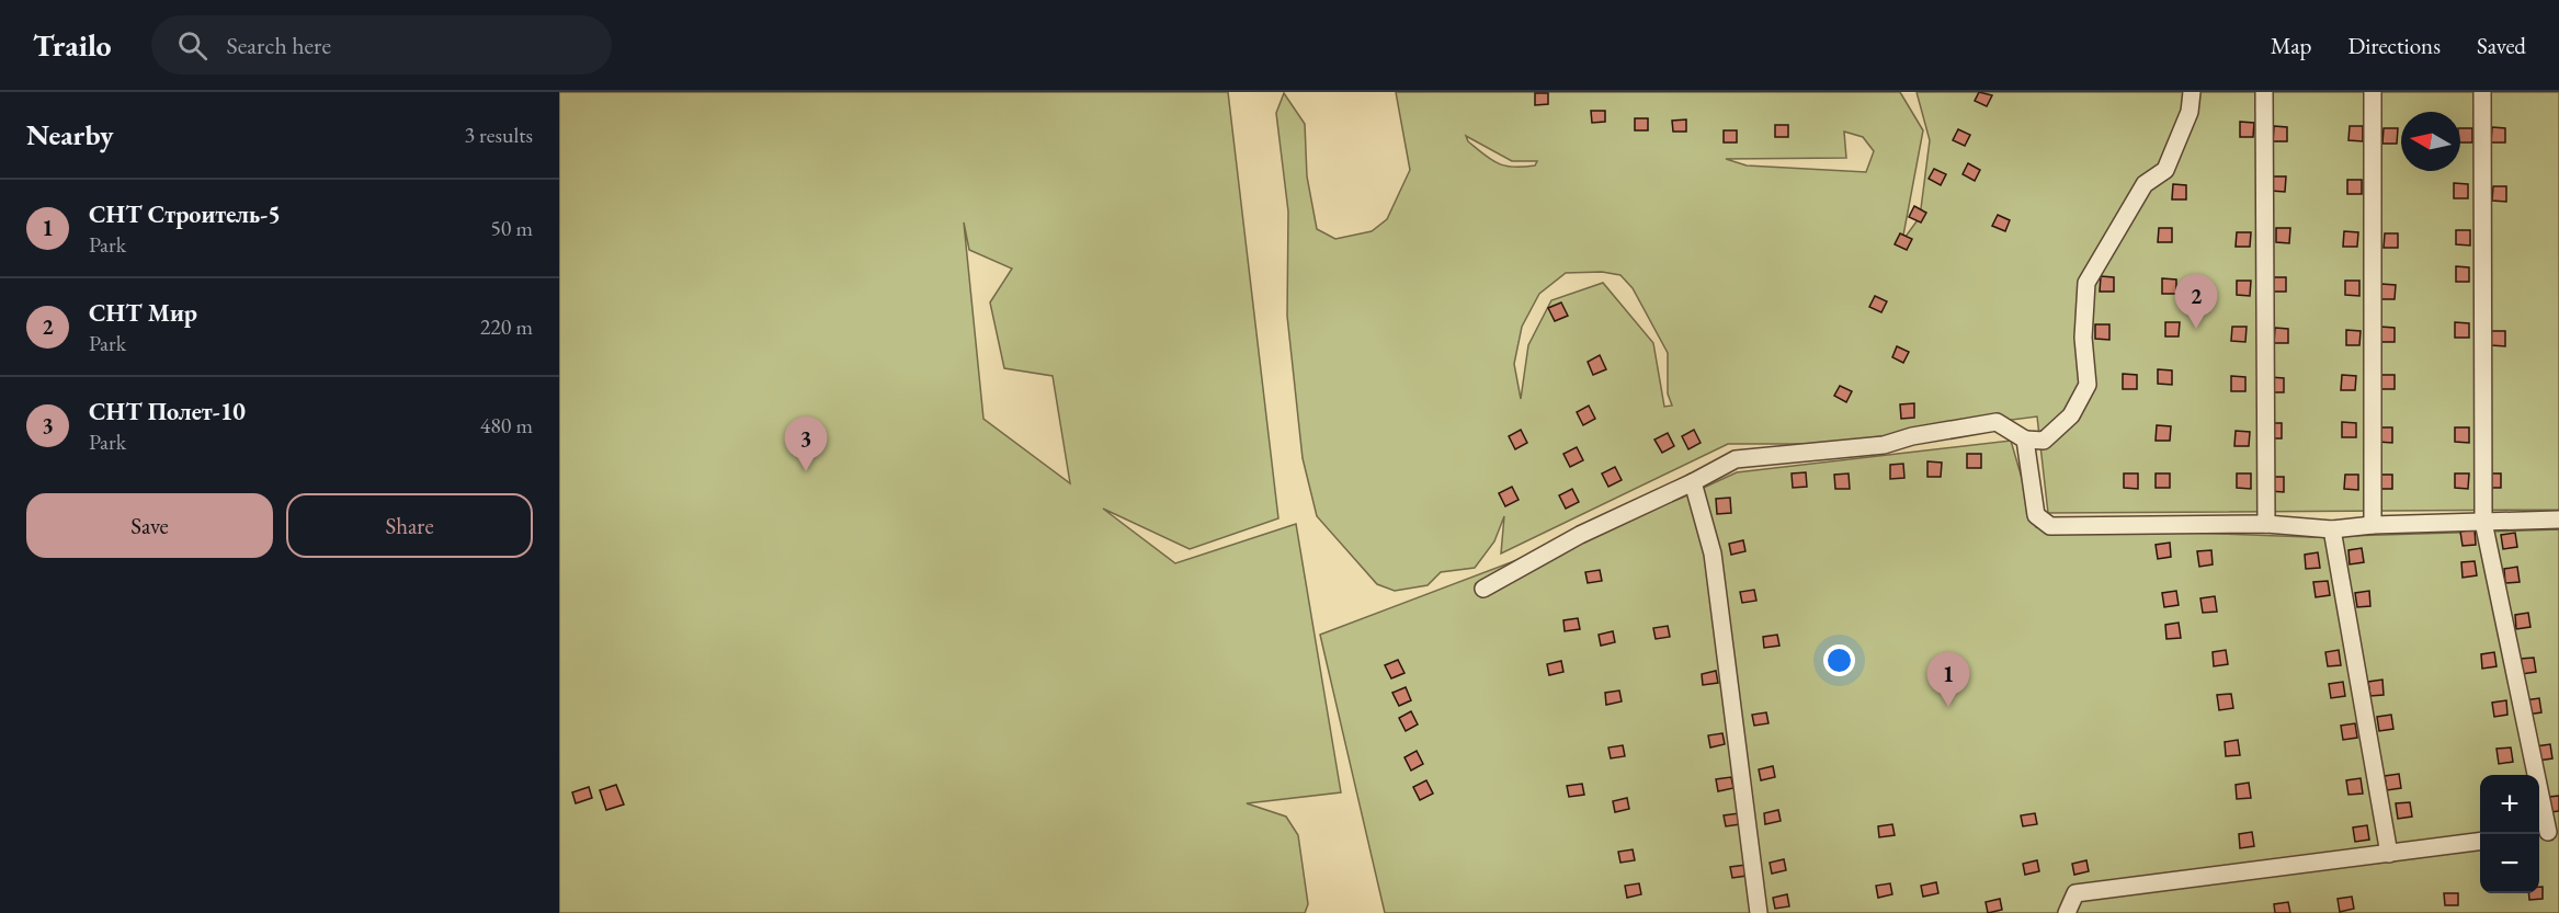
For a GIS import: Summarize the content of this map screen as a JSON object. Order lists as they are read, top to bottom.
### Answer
{
  "north": "left",
  "page": {
    "header": "Trailo",
    "search": "Search here",
    "nav": ["Map", "Directions", "Saved"],
    "heading": ["Nearby", "3 results"],
    "list": [
      {
        "mark": "1",
        "name": "СНТ Строитель-5",
        "note": "Park",
        "value": "50 m"
      },
      {
        "mark": "2",
        "name": "СНТ Мир",
        "note": "Park",
        "value": "220 m"
      },
      {
        "mark": "3",
        "name": "СНТ Полет-10",
        "note": "Park",
        "value": "480 m"
      }
    ],
    "pins": ["2", "3", "1"],
    "buttons": ["Save", "Share"],
    "map_buttons": ["+", "−"]
  }
}
